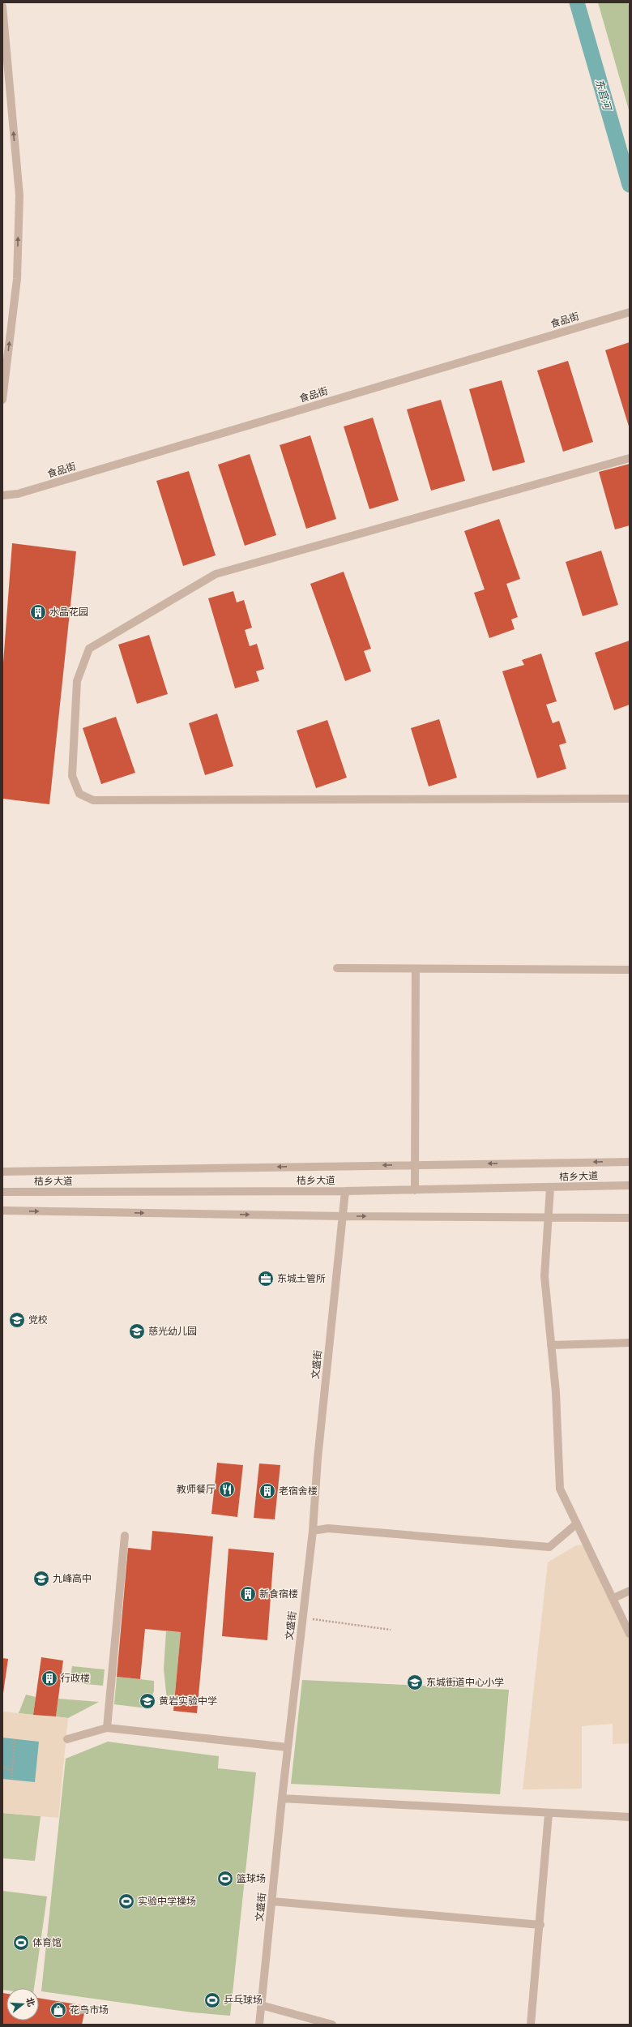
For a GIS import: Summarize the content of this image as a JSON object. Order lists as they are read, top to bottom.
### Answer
{
  "streets": {
    "street": ["食品街", "桔乡大道", "文盛街"]
  },
  "crossings": [
    ["桔乡大道", "文盛街"]
  ],
  "water": ["东官河"],
  "places": {
    "building": [
      "水晶花园",
      "老宿舍楼",
      "新食宿楼",
      "行政楼"
    ],
    "office": ["东城土管所"],
    "school or university": [
      "党校",
      "慈光幼儿园",
      "九峰高中",
      "东城街道中心小学",
      "黄岩实验中学"
    ],
    "restaurant": ["教师餐厅"],
    "sports": [
      "篮球场",
      "实验中学操场",
      "体育馆",
      "乒乓球场"
    ],
    "shop": ["花鸟市场"]
  },
  "north": "right"
}
